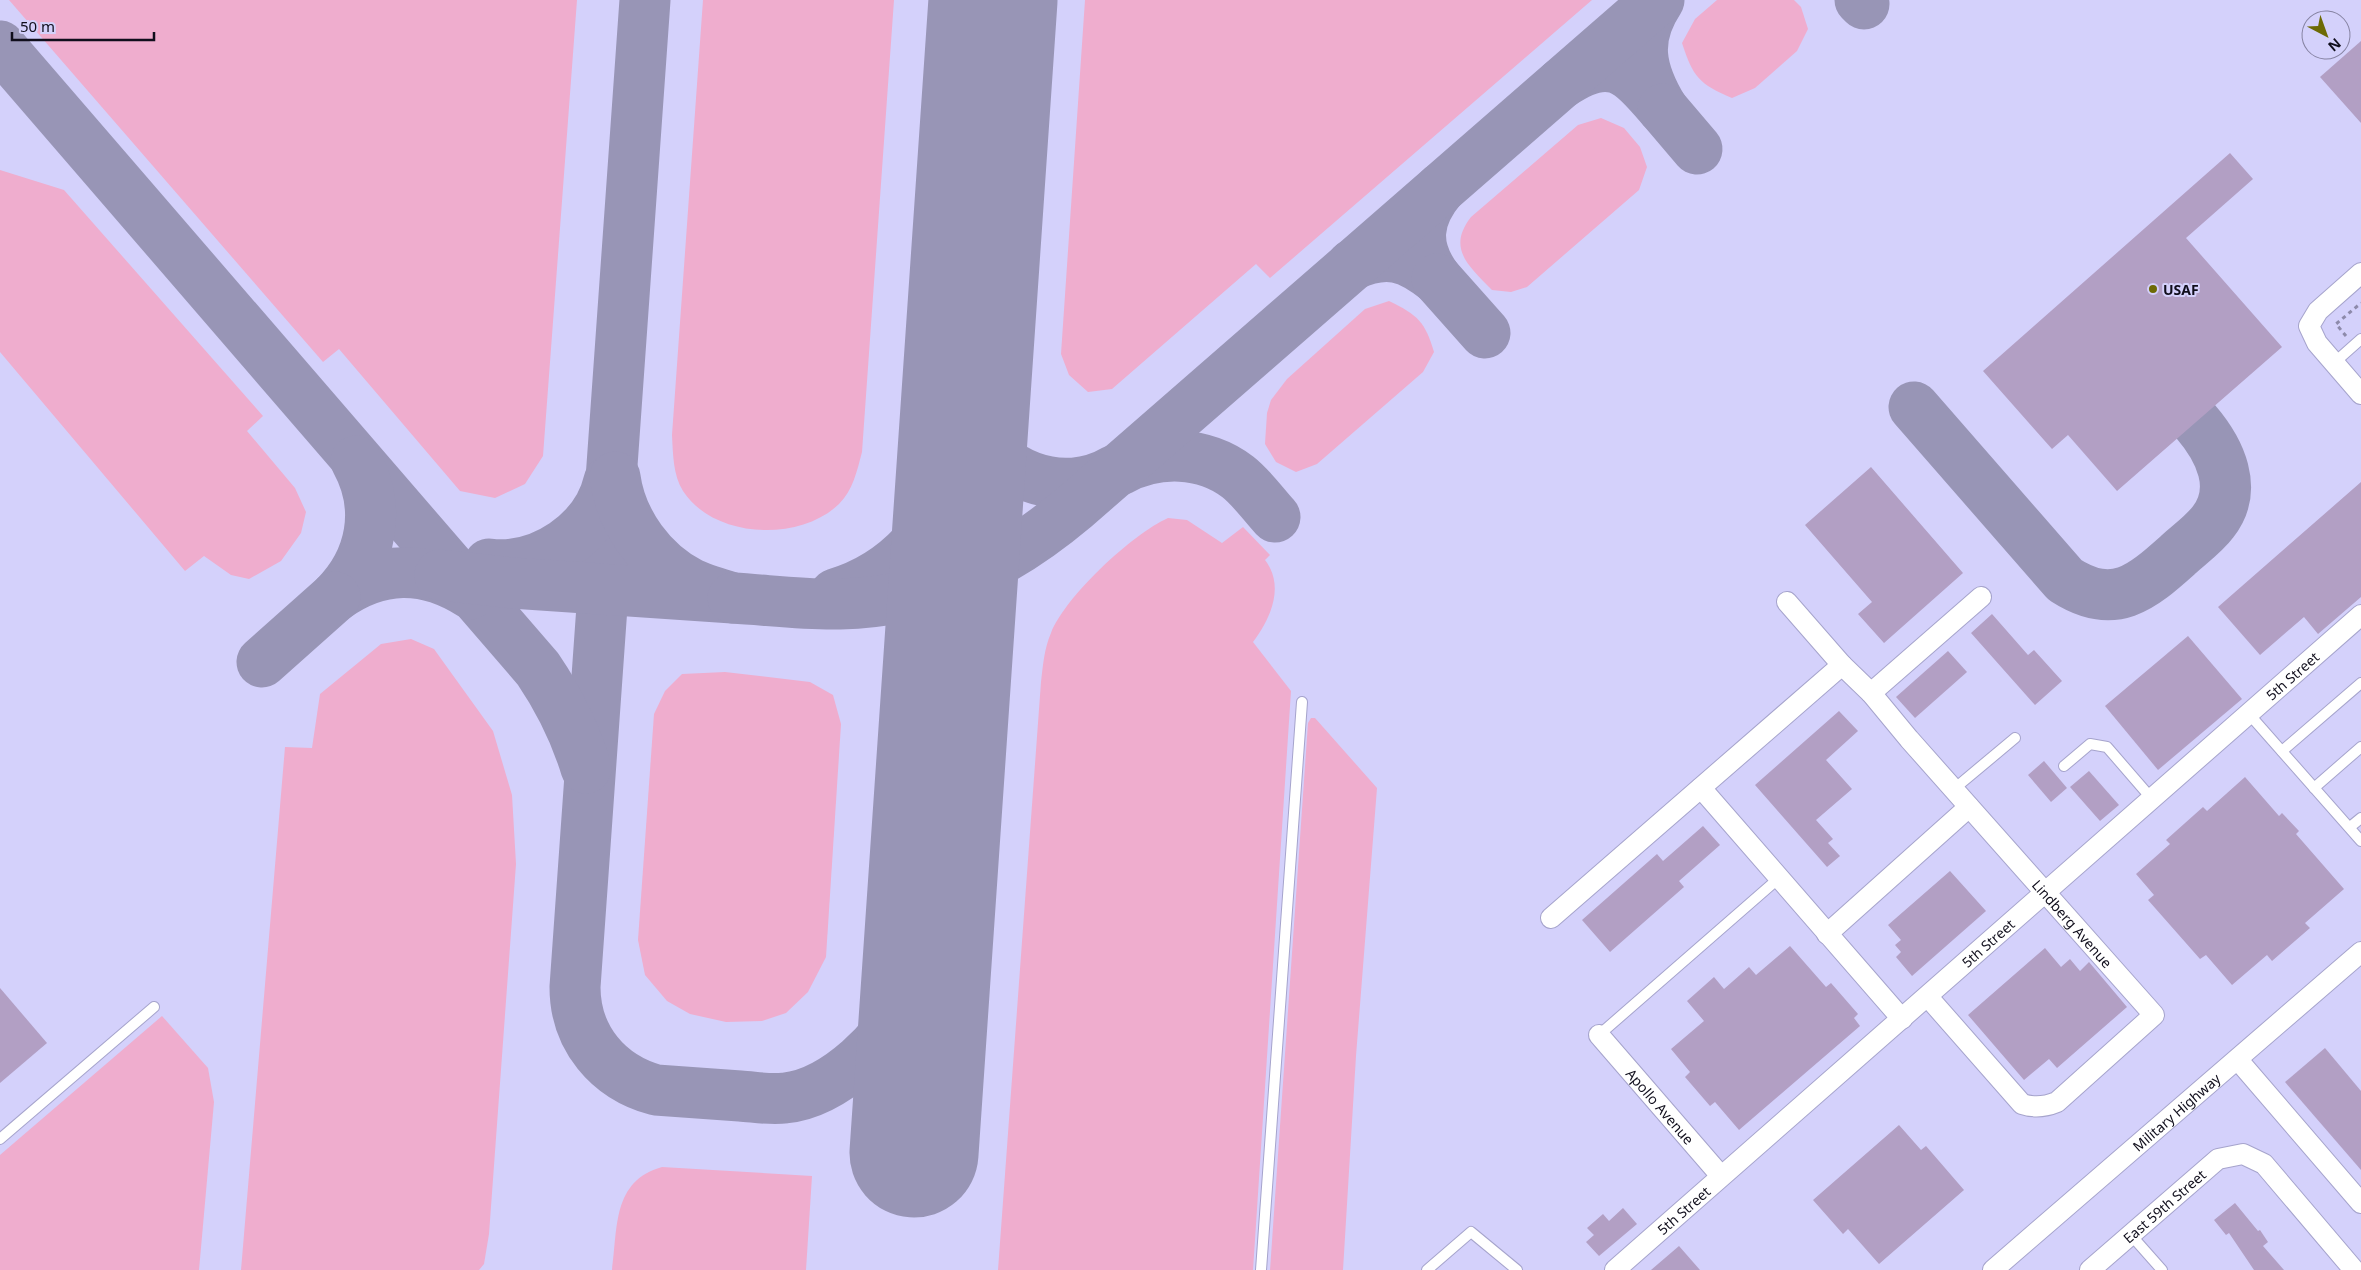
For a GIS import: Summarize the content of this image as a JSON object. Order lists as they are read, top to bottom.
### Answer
{
  "streets": {
    "street": [
      "5th Street",
      "Lindberg Avenue",
      "Apollo Avenue",
      "Military Highway",
      "East 59th Street"
    ]
  },
  "crossings": [
    ["5th Street", "Lindberg Avenue"],
    ["5th Street", "Apollo Avenue"]
  ],
  "places": ["USAF"],
  "scale_bar": "50 m",
  "north": "bottom right"
}
